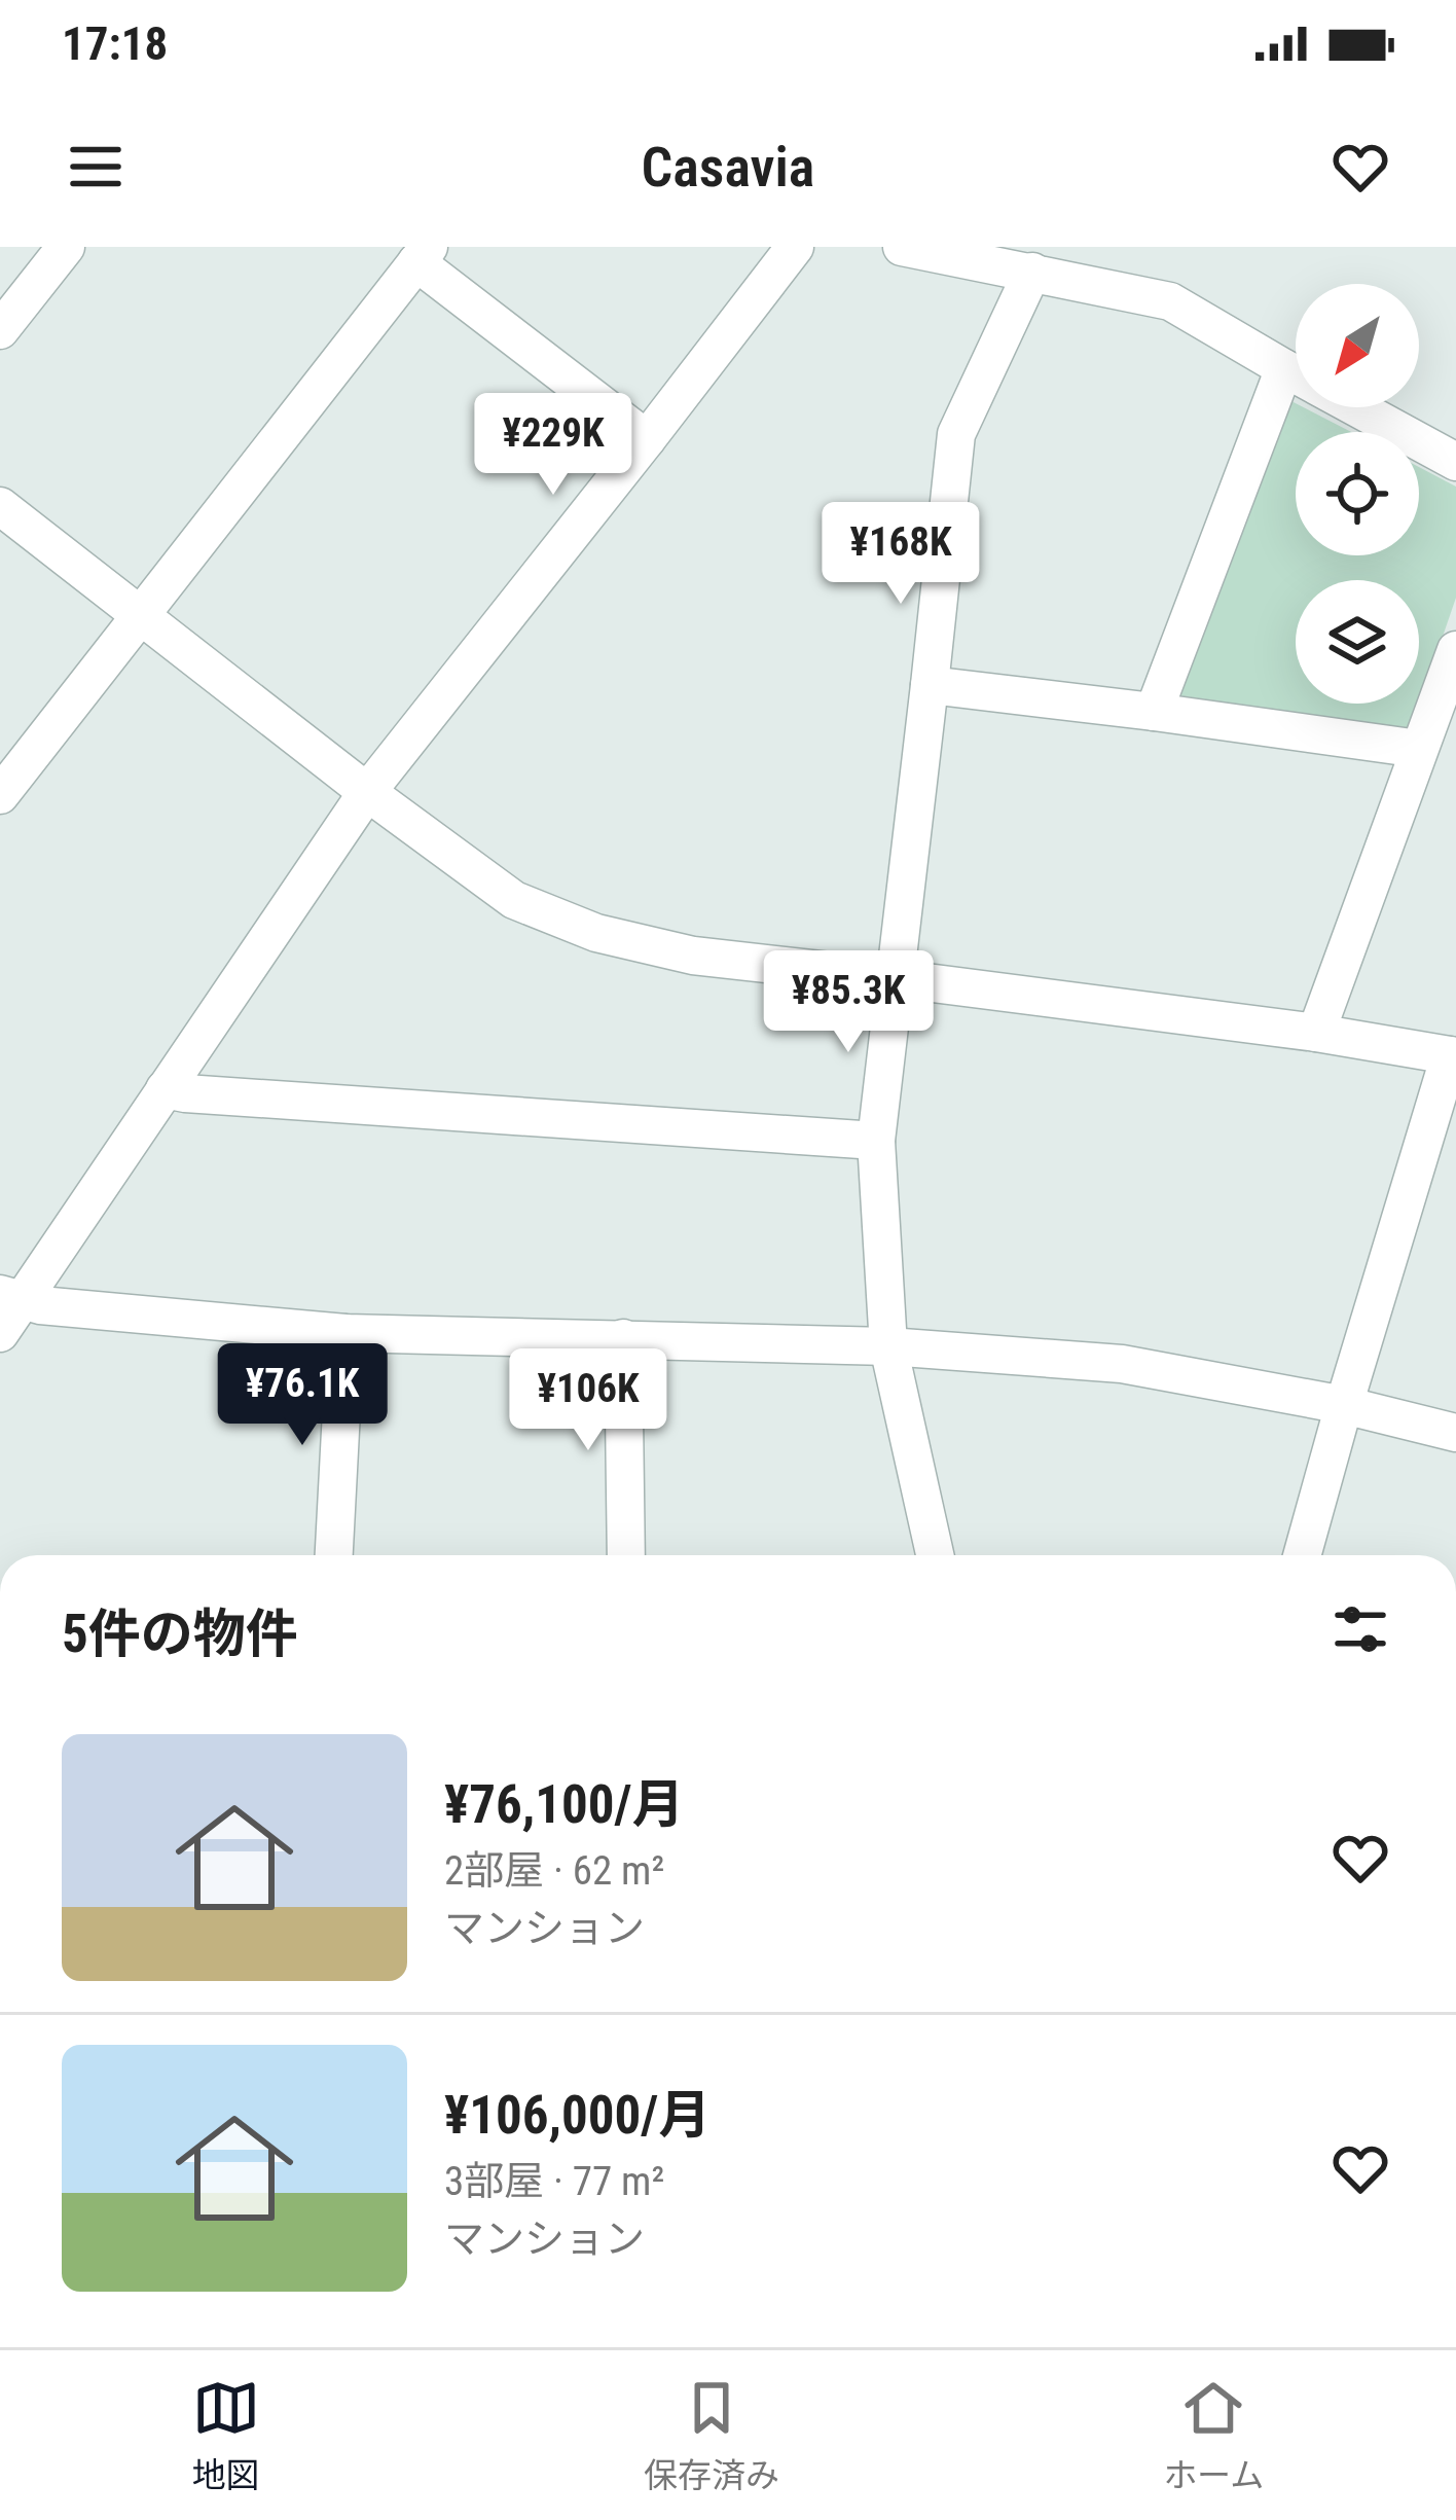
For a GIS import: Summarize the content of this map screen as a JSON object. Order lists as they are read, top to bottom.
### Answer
{
  "north": "bottom left",
  "page": {
    "status": "17:18",
    "header": "Casavia",
    "price": [
      "¥229K",
      "¥168K",
      "¥85.3K",
      "¥76.1K",
      "¥106K"
    ],
    "heading": "5件の物件",
    "list": [
      {
        "name": "¥76,100/月",
        "note": "2部屋 · 62 m² · マンション"
      },
      {
        "name": "¥106,000/月",
        "note": "3部屋 · 77 m² · マンション"
      }
    ],
    "tabs": ["地図", "保存済み", "ホーム"]
  }
}
